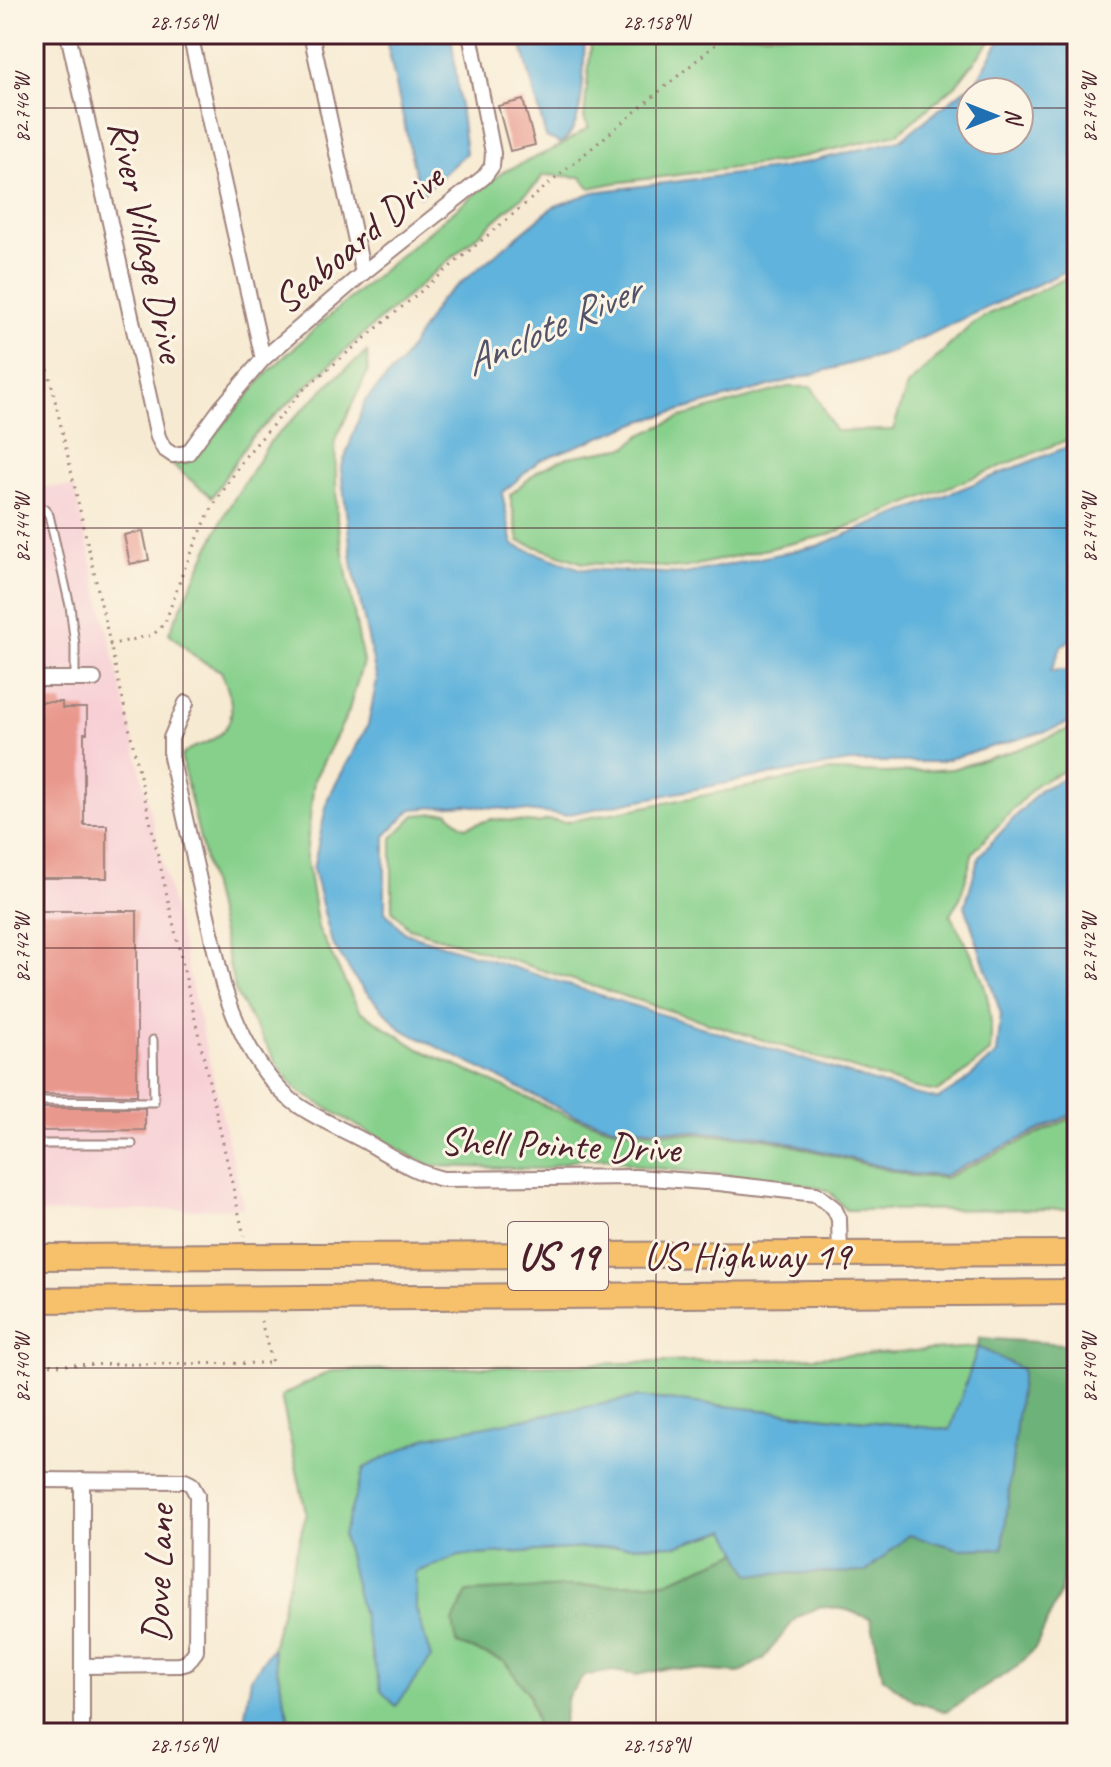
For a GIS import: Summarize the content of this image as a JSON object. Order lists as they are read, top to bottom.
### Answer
{
  "streets": {
    "highway": ["US 19", "US Highway 19"],
    "street": [
      "Seaboard Drive",
      "River Village Drive",
      "Shell Pointe Drive",
      "Dove Lane"
    ]
  },
  "crossings": [
    ["Seaboard Drive", "River Village Drive"],
    ["Shell Pointe Drive", "US Highway 19"]
  ],
  "water": ["Anclote River"],
  "north": "right",
  "coordinates": [
    "28.156°N",
    "28.158°N",
    "82.746°W",
    "82.744°W",
    "82.742°W",
    "82.740°W"
  ]
}
